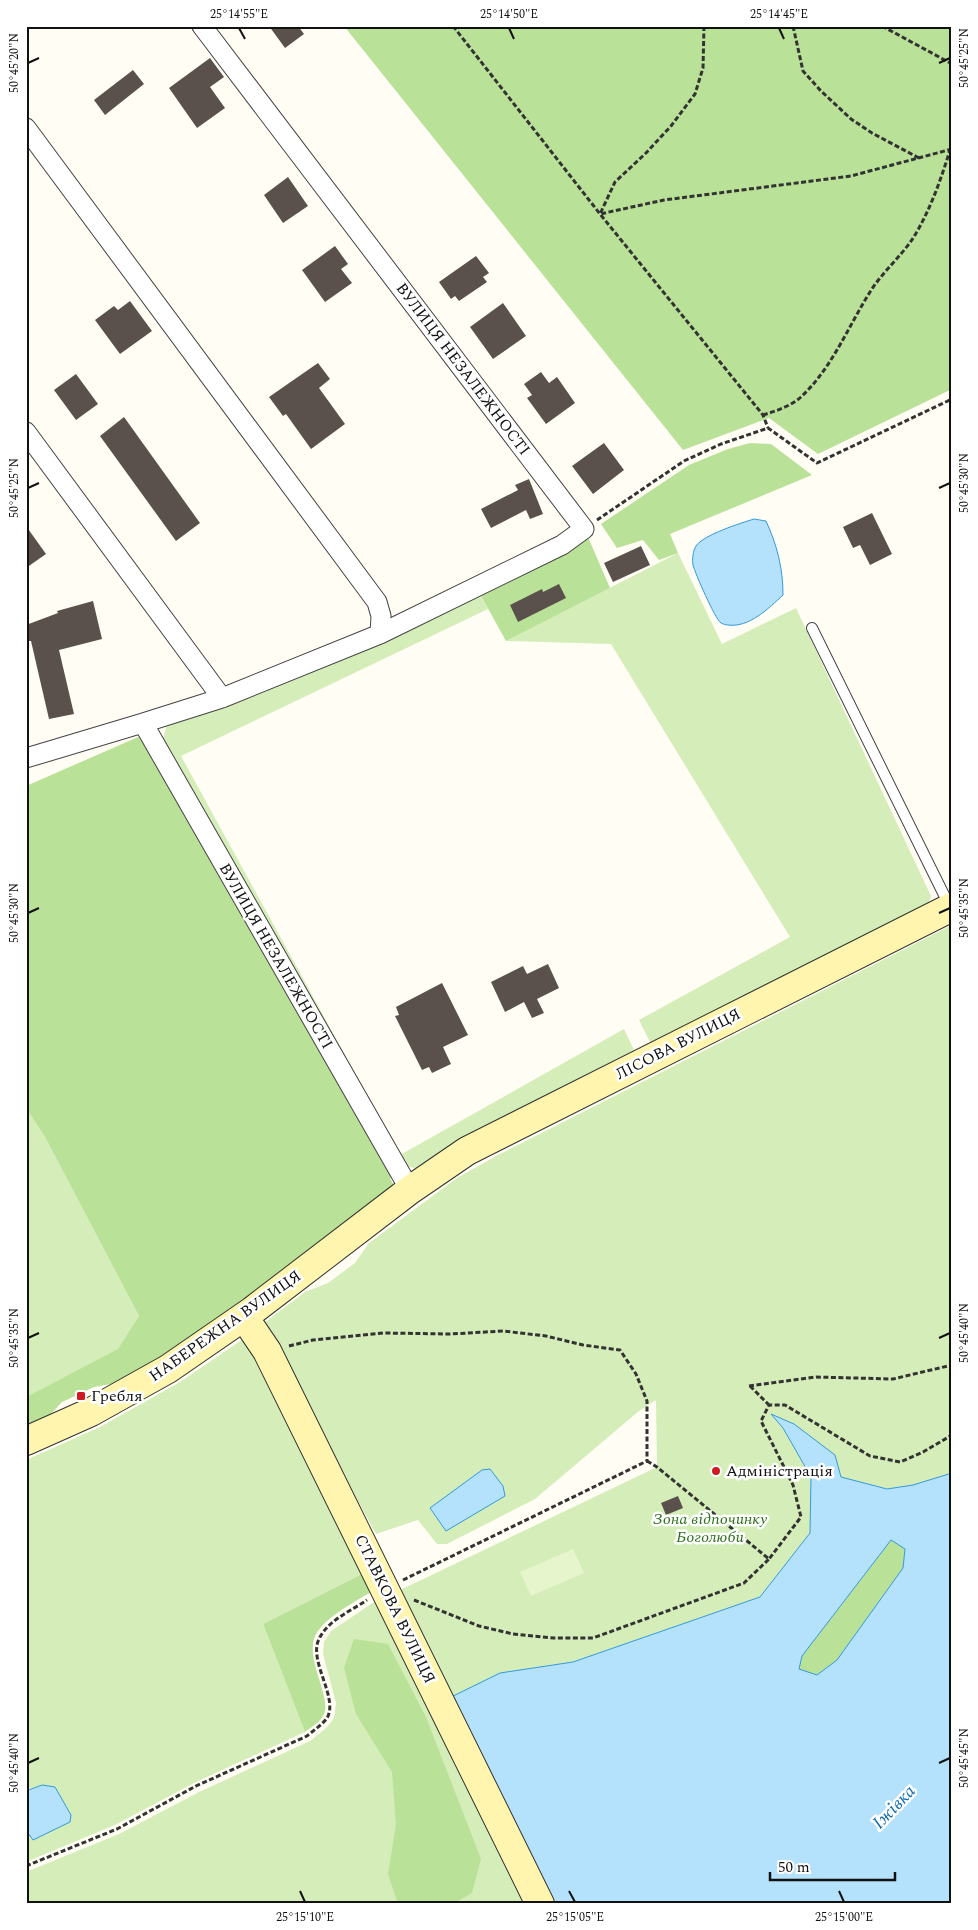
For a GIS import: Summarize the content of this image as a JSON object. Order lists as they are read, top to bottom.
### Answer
{
  "streets": {
    "street": [
      "ВУЛИЦЯ НЕЗАЛЕЖНОСТІ",
      "ЛІСОВА ВУЛИЦЯ",
      "НАБЕРЕЖНА ВУЛИЦЯ",
      "СТАВКОВА ВУЛИЦЯ"
    ]
  },
  "crossings": [
    ["ВУЛИЦЯ НЕЗАЛЕЖНОСТІ", "ЛІСОВА ВУЛИЦЯ"],
    ["ВУЛИЦЯ НЕЗАЛЕЖНОСТІ", "НАБЕРЕЖНА ВУЛИЦЯ"],
    ["ЛІСОВА ВУЛИЦЯ", "НАБЕРЕЖНА ВУЛИЦЯ"],
    ["НАБЕРЕЖНА ВУЛИЦЯ", "СТАВКОВА ВУЛИЦЯ"]
  ],
  "water": ["Іжівка"],
  "parks": ["Зона відпочинку Боголюби"],
  "places": {
    "transit": ["Гребля"],
    "other": ["Адміністрація"]
  },
  "scale_bar": "50 m",
  "coordinates": [
    "25°14'55\"E",
    "25°14'50\"E",
    "25°14'45\"E",
    "50°45'25\"N",
    "50°45'20\"N",
    "50°45'30\"N",
    "50°45'35\"N",
    "50°45'40\"N",
    "50°45'45\"N",
    "25°15'10\"E",
    "25°15'05\"E",
    "25°15'00\"E"
  ]
}
